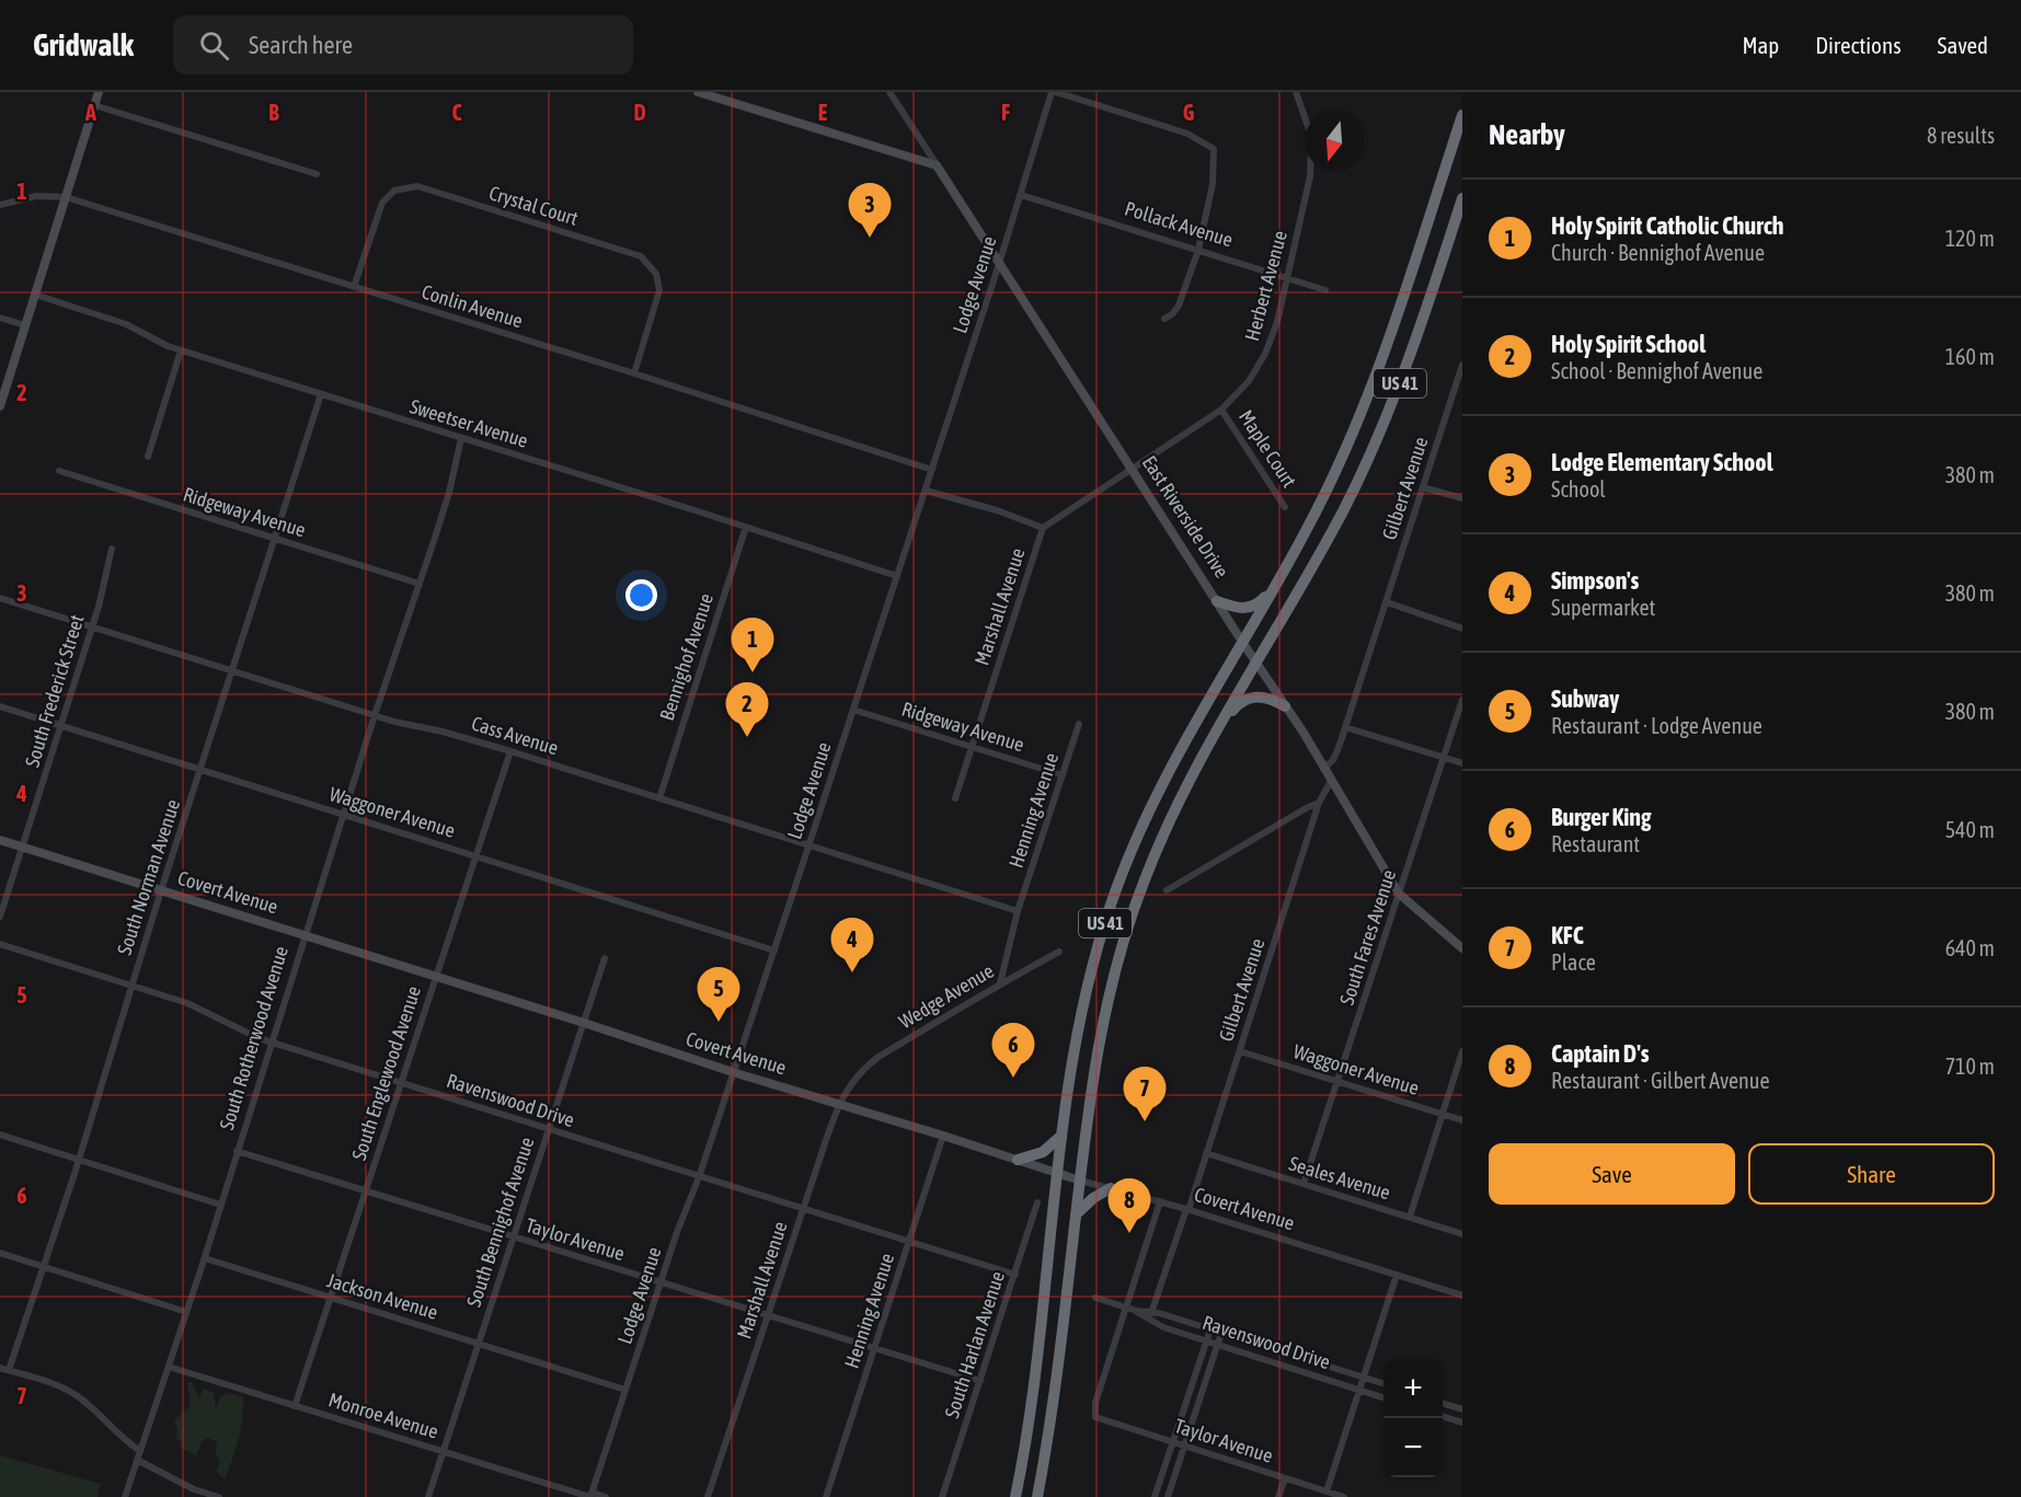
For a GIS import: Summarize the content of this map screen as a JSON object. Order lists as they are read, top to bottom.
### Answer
{
  "streets": {
    "highway": ["US 41"],
    "street": [
      "Crystal Court",
      "Pollack Avenue",
      "Lodge Avenue",
      "Herbert Avenue",
      "Conlin Avenue",
      "Sweetser Avenue",
      "Maple Court",
      "Gilbert Avenue",
      "Ridgeway Avenue",
      "East Riverside Drive",
      "Marshall Avenue",
      "Bennighof Avenue",
      "South Frederick Street",
      "Cass Avenue",
      "Henning Avenue",
      "Waggoner Avenue",
      "South Norman Avenue",
      "Covert Avenue",
      "South Fares Avenue",
      "Wedge Avenue",
      "South Rotherwood Avenue",
      "South Englewood Avenue",
      "Ravenswood Drive",
      "Seales Avenue",
      "South Bennighof Avenue",
      "Taylor Avenue",
      "Jackson Avenue",
      "South Harlan Avenue",
      "Monroe Avenue"
    ]
  },
  "crossings": [
    ["Crystal Court", "Conlin Avenue"],
    ["Pollack Avenue", "Lodge Avenue"],
    ["Pollack Avenue", "Herbert Avenue"],
    ["Lodge Avenue", "Conlin Avenue"],
    ["Lodge Avenue", "Sweetser Avenue"],
    ["Lodge Avenue", "Ridgeway Avenue"],
    ["Lodge Avenue", "East Riverside Drive"],
    ["Lodge Avenue", "Cass Avenue"],
    ["Lodge Avenue", "Waggoner Avenue"],
    ["Lodge Avenue", "Covert Avenue"],
    ["Lodge Avenue", "Ravenswood Drive"],
    ["Lodge Avenue", "Taylor Avenue"],
    ["Lodge Avenue", "Jackson Avenue"],
    ["Lodge Avenue", "Monroe Avenue"],
    ["Herbert Avenue", "Maple Court"],
    ["Herbert Avenue", "East Riverside Drive"],
    ["Herbert Avenue", "Marshall Avenue"],
    ["US 41", "East Riverside Drive"],
    ["US 41", "Covert Avenue"],
    ["Sweetser Avenue", "Bennighof Avenue"],
    ["Sweetser Avenue", "South Norman Avenue"],
    ["Sweetser Avenue", "South Rotherwood Avenue"],
    ["Gilbert Avenue", "East Riverside Drive"],
    ["Gilbert Avenue", "Waggoner Avenue"],
    ["Gilbert Avenue", "Covert Avenue"],
    ["Gilbert Avenue", "Ravenswood Drive"],
    ["Gilbert Avenue", "Seales Avenue"],
    ["Ridgeway Avenue", "Marshall Avenue"],
    ["Ridgeway Avenue", "Henning Avenue"],
    ["Ridgeway Avenue", "South Norman Avenue"],
    ["Ridgeway Avenue", "South Rotherwood Avenue"],
    ["East Riverside Drive", "Marshall Avenue"],
    ["East Riverside Drive", "South Fares Avenue"],
    ["Marshall Avenue", "Covert Avenue"],
    ["Marshall Avenue", "Wedge Avenue"],
    ["Marshall Avenue", "Ravenswood Drive"],
    ["Marshall Avenue", "Taylor Avenue"],
    ["Bennighof Avenue", "Cass Avenue"],
    ["South Frederick Street", "Cass Avenue"],
    ["South Frederick Street", "Waggoner Avenue"],
    ["South Frederick Street", "Covert Avenue"],
    ["Cass Avenue", "Henning Avenue"],
    ["Cass Avenue", "South Norman Avenue"],
    ["Cass Avenue", "South Rotherwood Avenue"],
    ["Cass Avenue", "South Englewood Avenue"],
    ["Henning Avenue", "Covert Avenue"],
    ["Henning Avenue", "Wedge Avenue"],
    ["Henning Avenue", "Ravenswood Drive"],
    ["Henning Avenue", "Taylor Avenue"],
    ["Waggoner Avenue", "South Norman Avenue"],
    ["Waggoner Avenue", "South Fares Avenue"],
    ["Waggoner Avenue", "South Rotherwood Avenue"],
    ["Waggoner Avenue", "South Englewood Avenue"],
    ["South Norman Avenue", "Covert Avenue"],
    ["South Norman Avenue", "Ravenswood Drive"],
    ["Covert Avenue", "South Rotherwood Avenue"],
    ["Covert Avenue", "South Englewood Avenue"],
    ["Covert Avenue", "South Bennighof Avenue"],
    ["South Fares Avenue", "Seales Avenue"],
    ["South Rotherwood Avenue", "Ravenswood Drive"],
    ["South Rotherwood Avenue", "Taylor Avenue"],
    ["South Rotherwood Avenue", "Jackson Avenue"],
    ["South Rotherwood Avenue", "Monroe Avenue"],
    ["South Englewood Avenue", "Ravenswood Drive"],
    ["South Englewood Avenue", "Taylor Avenue"],
    ["South Englewood Avenue", "Jackson Avenue"],
    ["South Englewood Avenue", "Monroe Avenue"],
    ["Ravenswood Drive", "South Bennighof Avenue"],
    ["Ravenswood Drive", "Taylor Avenue"],
    ["Ravenswood Drive", "South Harlan Avenue"],
    ["South Bennighof Avenue", "Taylor Avenue"],
    ["South Bennighof Avenue", "Jackson Avenue"],
    ["South Bennighof Avenue", "Monroe Avenue"],
    ["Taylor Avenue", "South Harlan Avenue"]
  ],
  "north": "bottom",
  "page": {
    "header": "Gridwalk",
    "search": "Search here",
    "nav": ["Map", "Directions", "Saved"],
    "heading": ["Nearby", "8 results"],
    "list": [
      {
        "mark": "1",
        "name": "Holy Spirit Catholic Church",
        "note": "Church · Bennighof Avenue",
        "value": "120 m"
      },
      {
        "mark": "2",
        "name": "Holy Spirit School",
        "note": "School · Bennighof Avenue",
        "value": "160 m"
      },
      {
        "mark": "3",
        "name": "Lodge Elementary School",
        "note": "School",
        "value": "380 m"
      },
      {
        "mark": "4",
        "name": "Simpson's",
        "note": "Supermarket",
        "value": "380 m"
      },
      {
        "mark": "5",
        "name": "Subway",
        "note": "Restaurant · Lodge Avenue",
        "value": "380 m"
      },
      {
        "mark": "6",
        "name": "Burger King",
        "note": "Restaurant",
        "value": "540 m"
      },
      {
        "mark": "7",
        "name": "KFC",
        "note": "Place",
        "value": "640 m"
      },
      {
        "mark": "8",
        "name": "Captain D's",
        "note": "Restaurant · Gilbert Avenue",
        "value": "710 m"
      }
    ],
    "pins": [
      "3",
      "1",
      "2",
      "4",
      "5",
      "6",
      "7",
      "8"
    ],
    "buttons": ["Save", "Share"],
    "map_buttons": ["+", "−"]
  },
  "grid": {
    "columns": [
      "A",
      "B",
      "C",
      "D",
      "E",
      "F",
      "G"
    ],
    "rows": [
      "1",
      "2",
      "3",
      "4",
      "5",
      "6",
      "7"
    ]
  }
}
